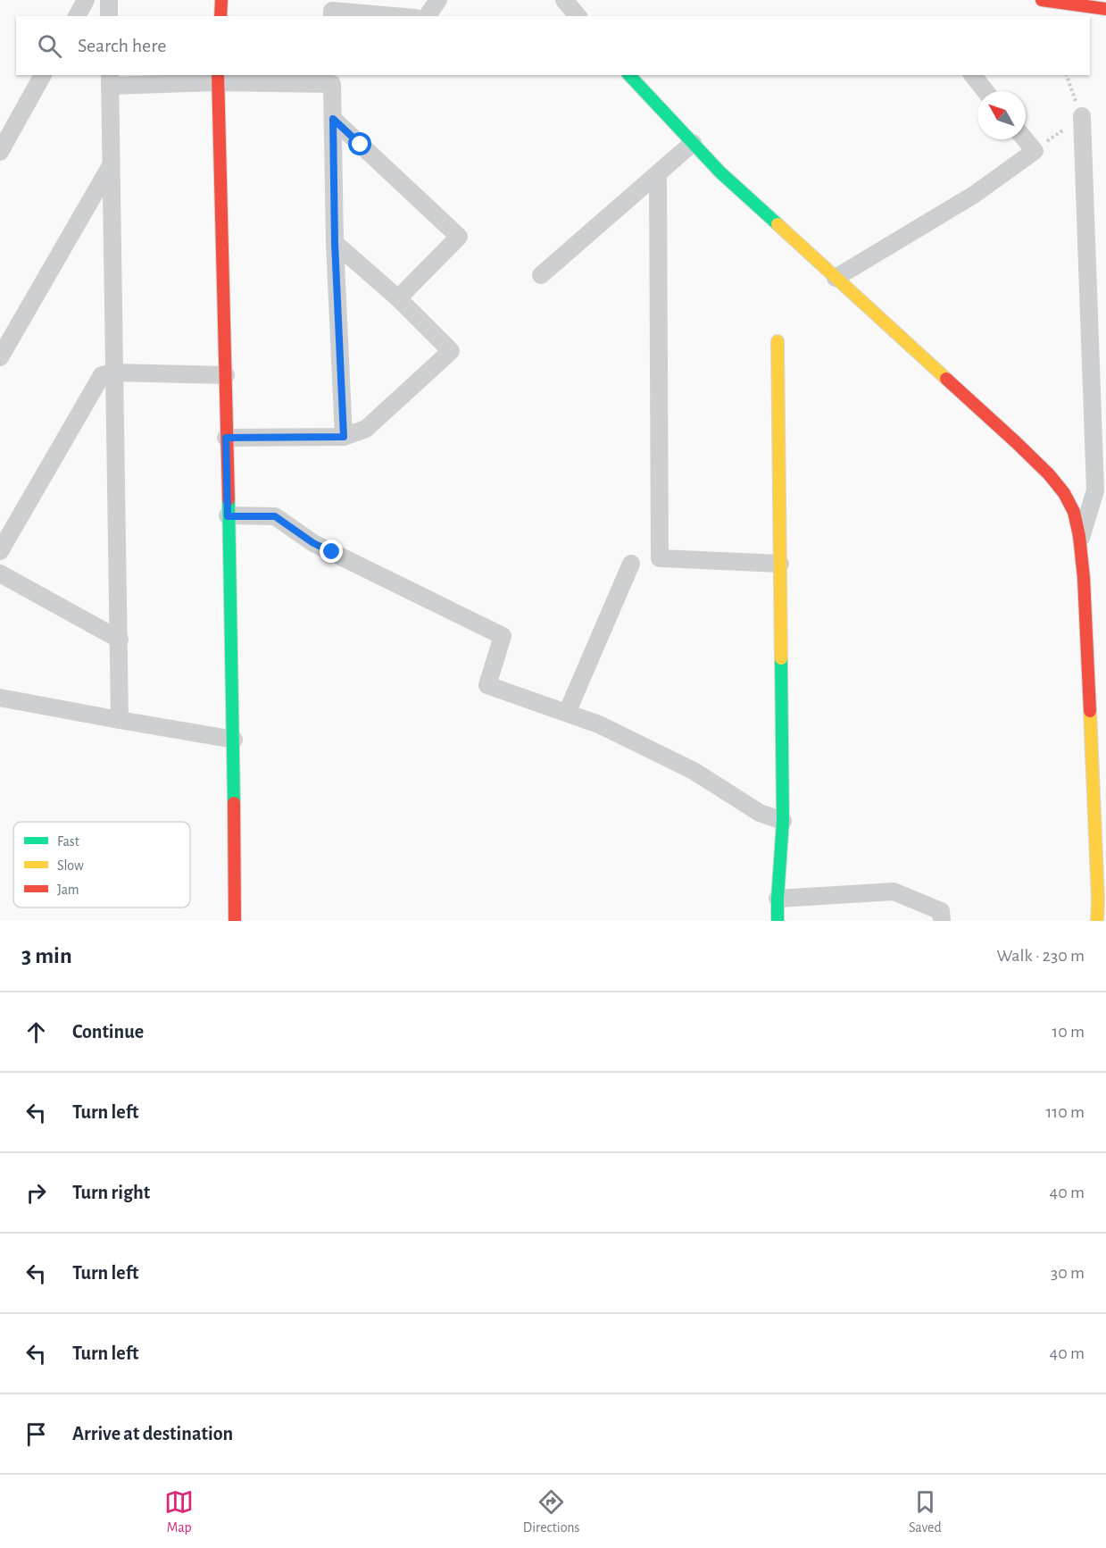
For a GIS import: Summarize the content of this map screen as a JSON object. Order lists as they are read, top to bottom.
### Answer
{
  "legend": ["Fast", "Slow", "Jam"],
  "north": "top left",
  "page": {
    "search": "Search here",
    "heading": ["3 min", "Walk · 230 m"],
    "list": [
      ["Continue", "10 m"],
      ["Turn left", "110 m"],
      ["Turn right", "40 m"],
      ["Turn left", "30 m"],
      ["Turn left", "40 m"],
      "Arrive at destination"
    ],
    "nav": ["Map", "Directions", "Saved"]
  }
}
